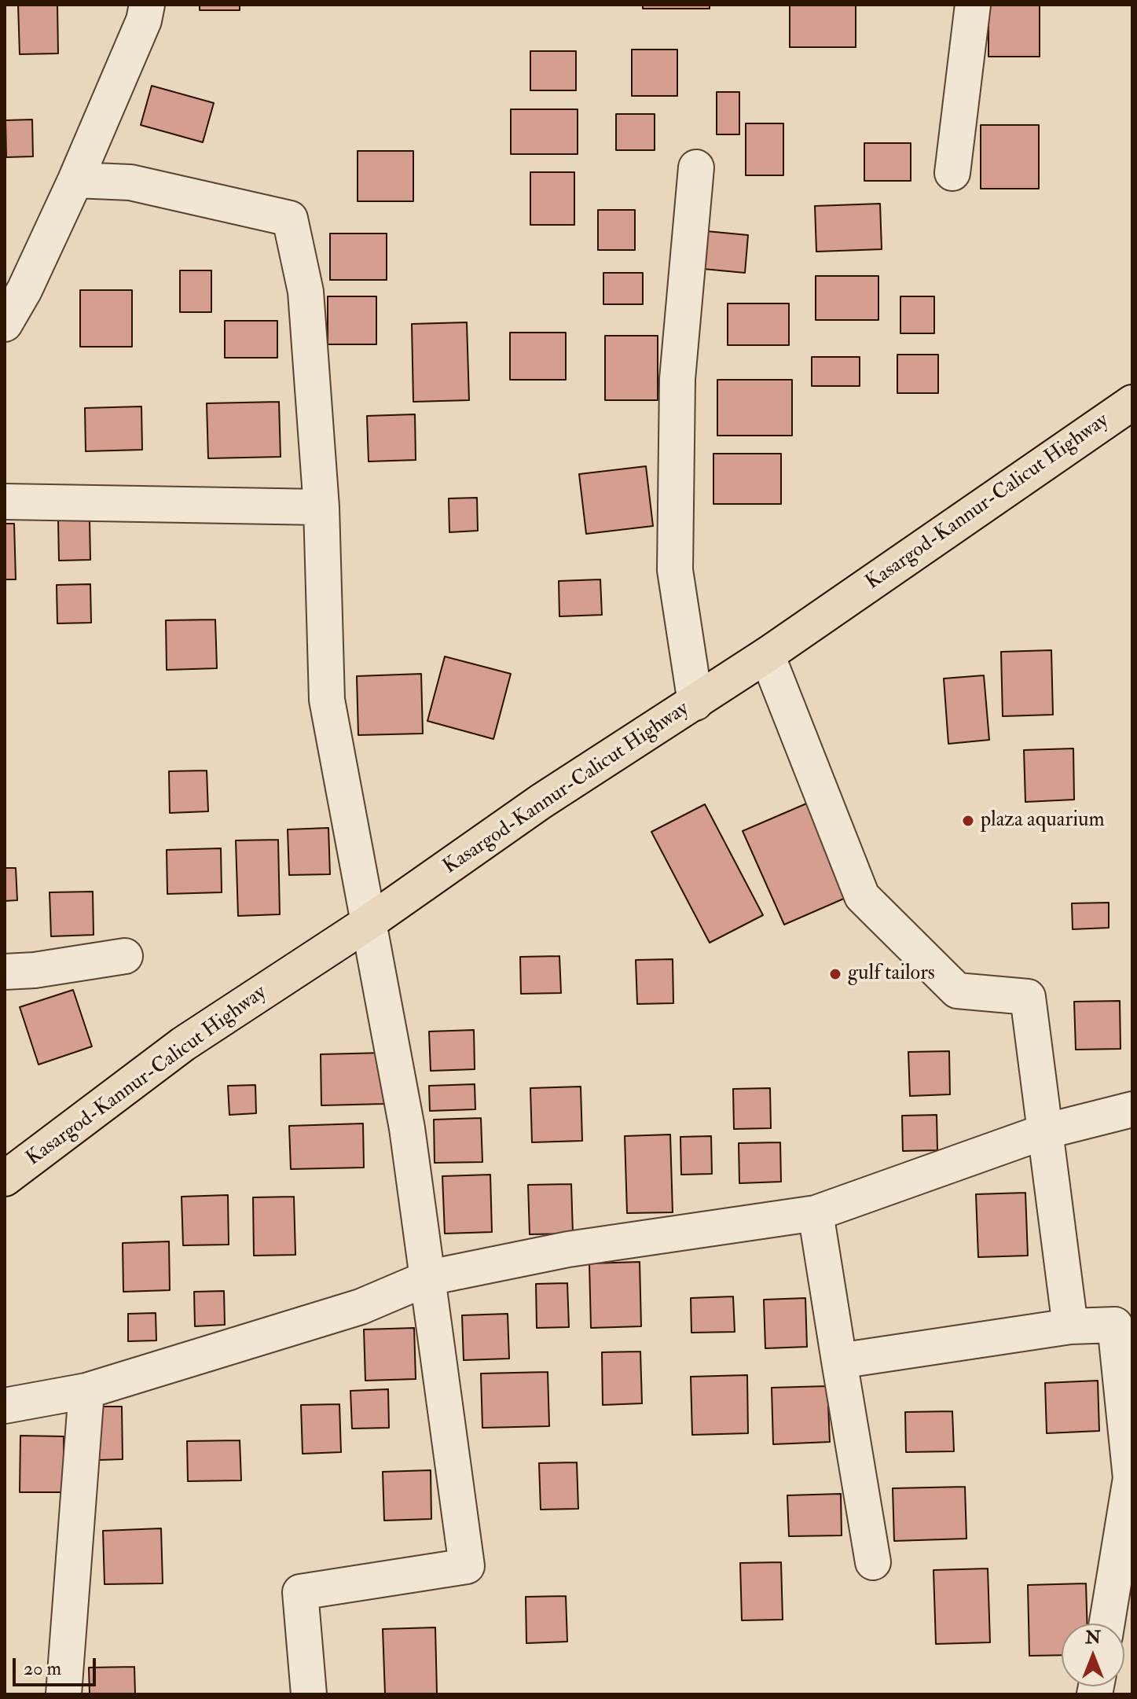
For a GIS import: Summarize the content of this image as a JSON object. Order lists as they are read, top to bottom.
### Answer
{
  "streets": {
    "highway": ["Kasargod-Kannur-Calicut Highway"]
  },
  "places": ["plaza aquarium", "gulf tailors"],
  "scale_bar": "20 m",
  "north": "top"
}
